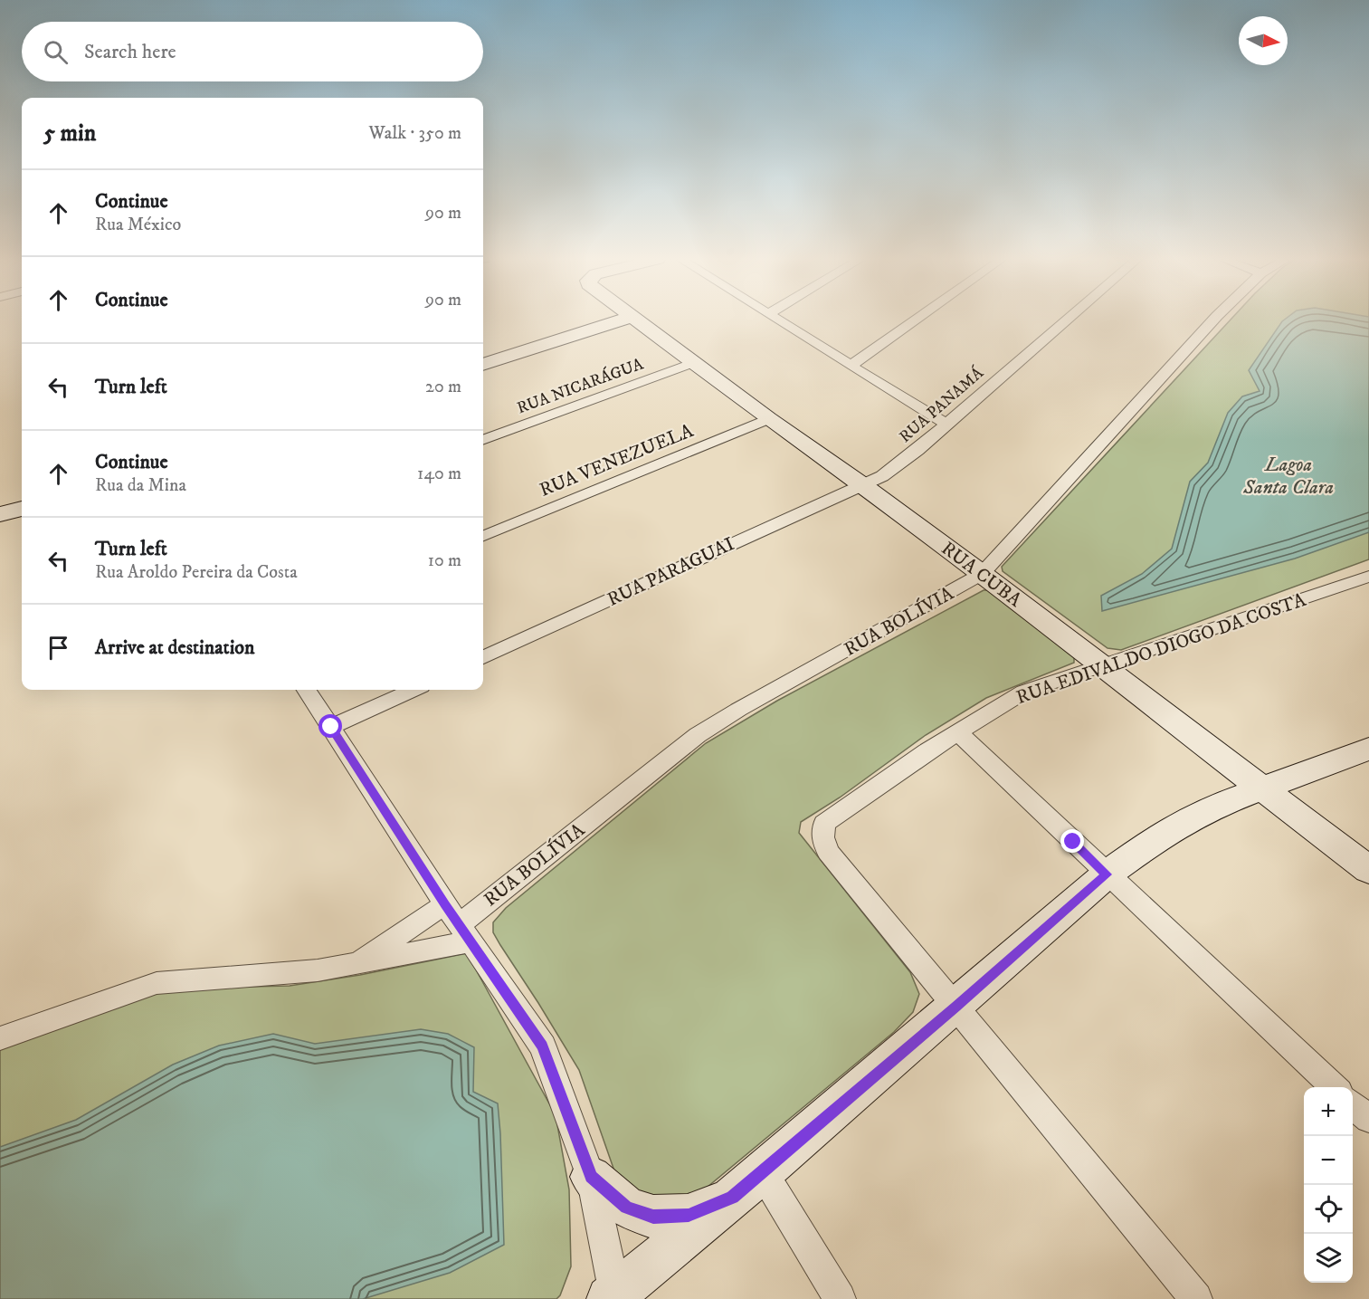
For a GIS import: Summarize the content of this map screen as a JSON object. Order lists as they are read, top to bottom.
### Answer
{
  "streets": {
    "street": [
      "RUA NICARÁGUA",
      "RUA PANAMÁ",
      "RUA VENEZUELA",
      "RUA PARAGUAI",
      "RUA CUBA",
      "RUA BOLÍVIA",
      "RUA EDIVALDO DIOGO DA COSTA"
    ]
  },
  "crossings": [
    ["RUA NICARÁGUA", "RUA CUBA"],
    ["RUA PANAMÁ", "RUA PARAGUAI"],
    ["RUA PANAMÁ", "RUA CUBA"],
    ["RUA VENEZUELA", "RUA CUBA"],
    ["RUA PARAGUAI", "RUA CUBA"],
    ["RUA CUBA", "RUA BOLÍVIA"],
    ["RUA CUBA", "RUA EDIVALDO DIOGO DA COSTA"]
  ],
  "water": ["Lagoa Santa Clara"],
  "north": "right",
  "page": {
    "search": "Search here",
    "heading": ["5 min", "Walk · 350 m"],
    "list": [
      ["Continue", "Rua México", "90 m"],
      ["Continue", "90 m"],
      ["Turn left", "20 m"],
      ["Continue", "Rua da Mina", "140 m"],
      ["Turn left", "Rua Aroldo Pereira da Costa", "10 m"],
      "Arrive at destination"
    ],
    "map_buttons": ["+", "−"]
  }
}
